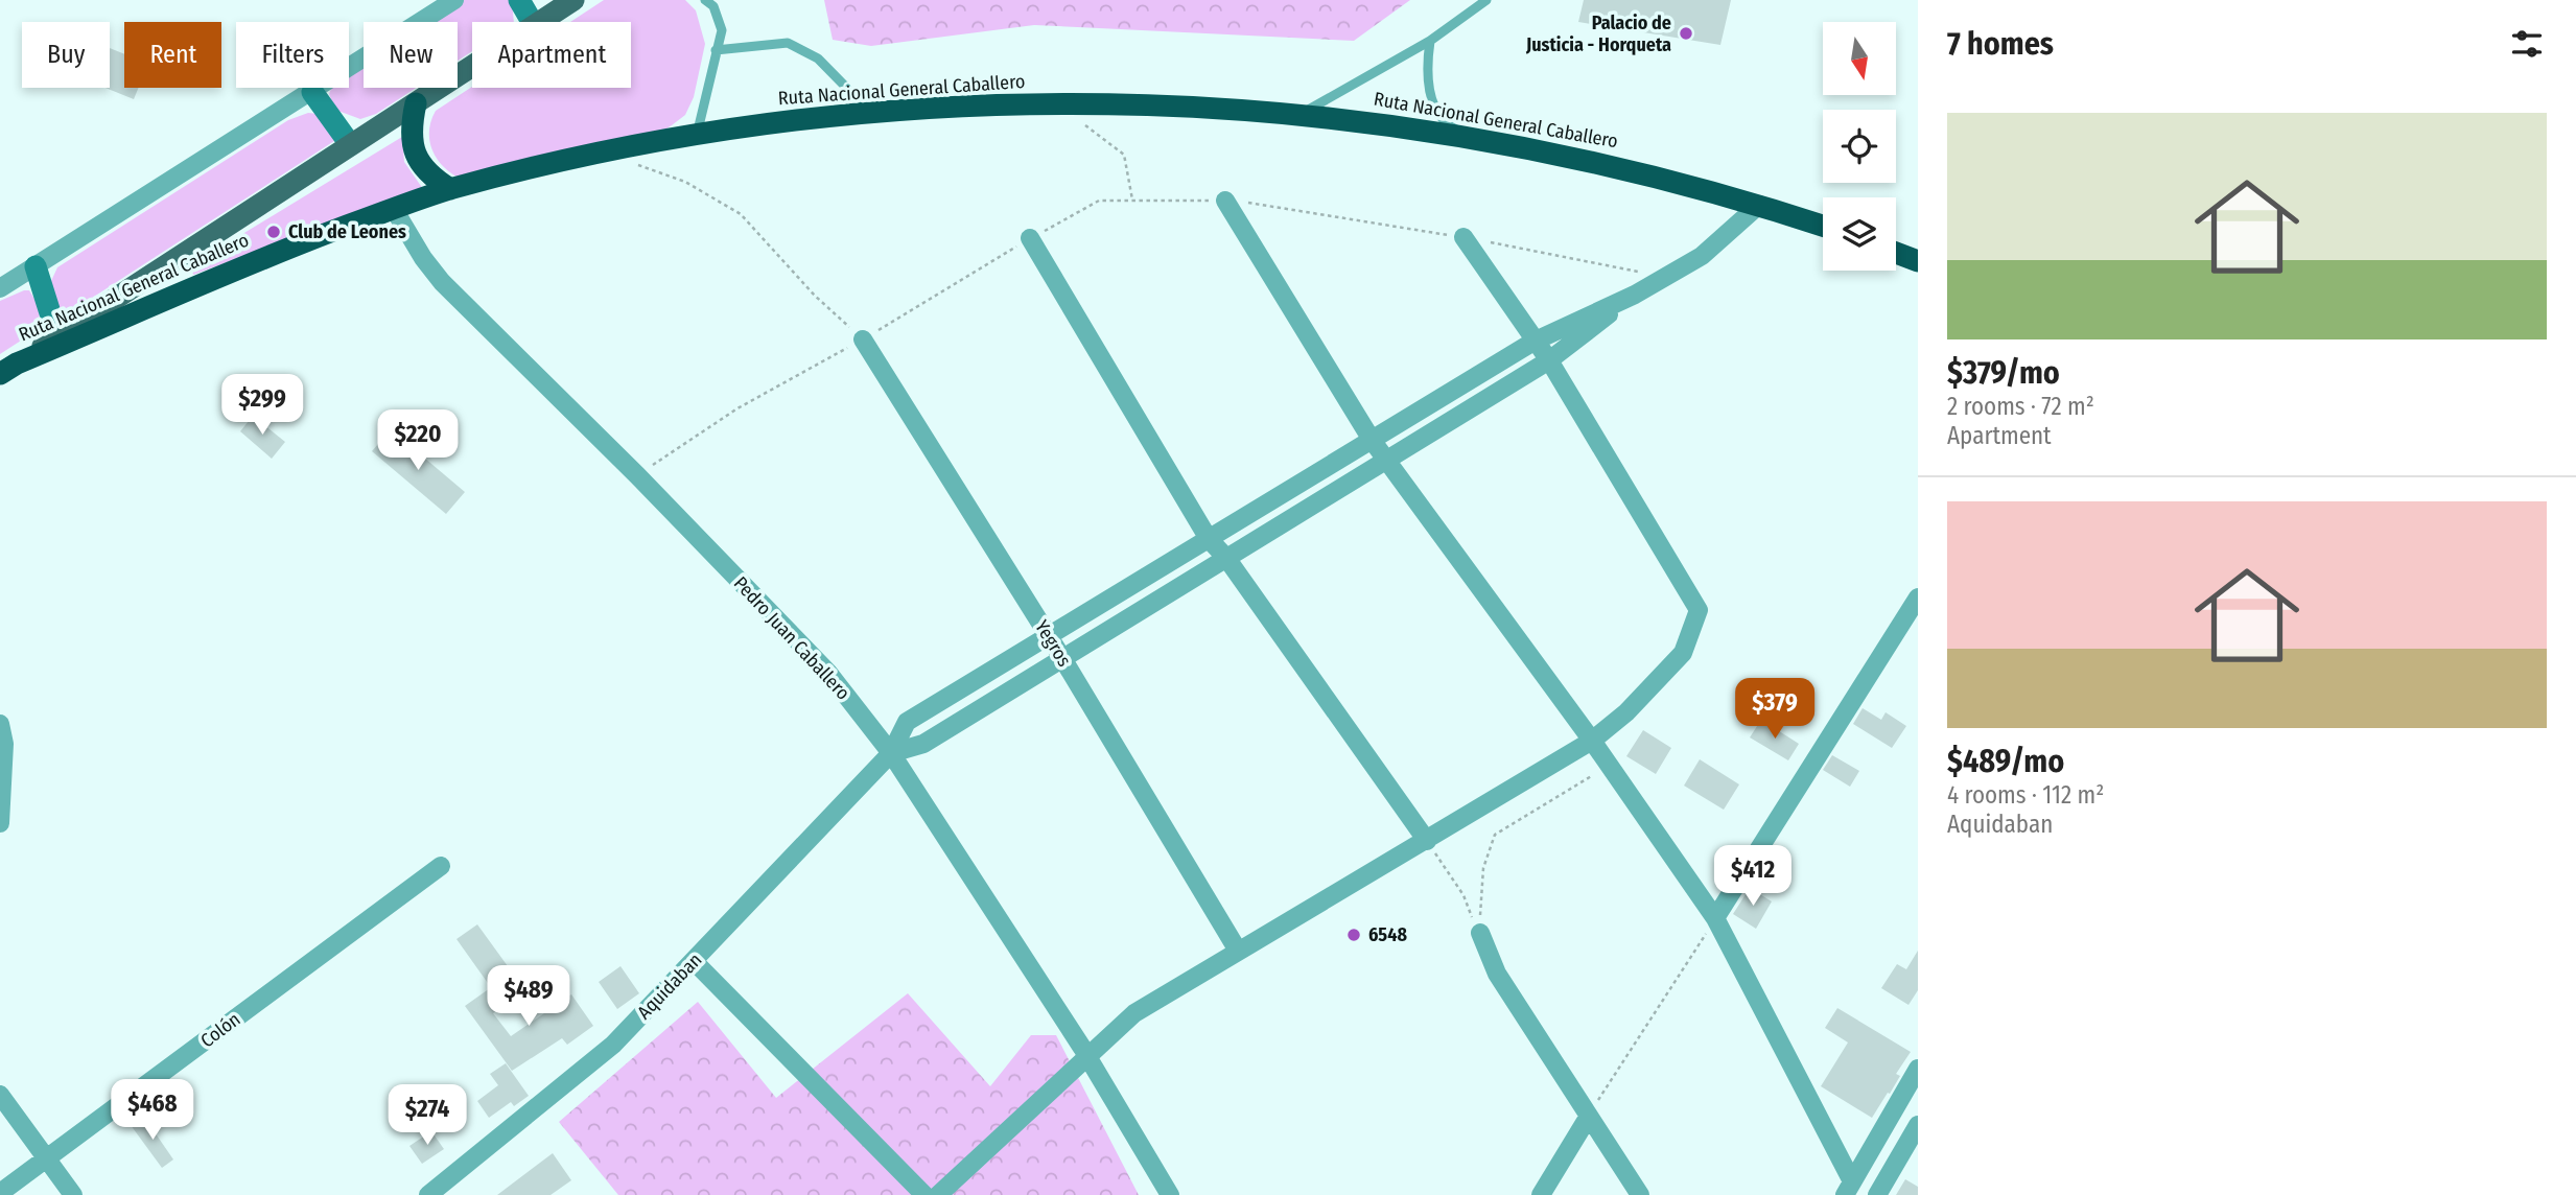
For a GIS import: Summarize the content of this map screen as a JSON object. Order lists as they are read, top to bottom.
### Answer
{
  "streets": {
    "highway": ["Ruta Nacional General Caballero"],
    "street": [
      "Pedro Juan Caballero",
      "Yegros",
      "Aquidaban",
      "Colón"
    ]
  },
  "crossings": [
    ["Ruta Nacional General Caballero", "Pedro Juan Caballero"],
    ["Pedro Juan Caballero", "Aquidaban"]
  ],
  "places": ["Palacio de Justicia - Horqueta", "Club de Leones", "6548"],
  "north": "bottom",
  "page": {
    "heading": "7 homes",
    "chip": [
      "Buy",
      "Rent",
      "Filters",
      "New",
      "Apartment"
    ],
    "list": [
      {
        "name": "$379/mo",
        "note": "2 rooms · 72 m² · Apartment"
      },
      {
        "name": "$489/mo",
        "note": "4 rooms · 112 m² · Aquidaban"
      }
    ],
    "price": [
      "$299",
      "$220",
      "$379",
      "$412",
      "$489",
      "$468",
      "$274"
    ]
  }
}
